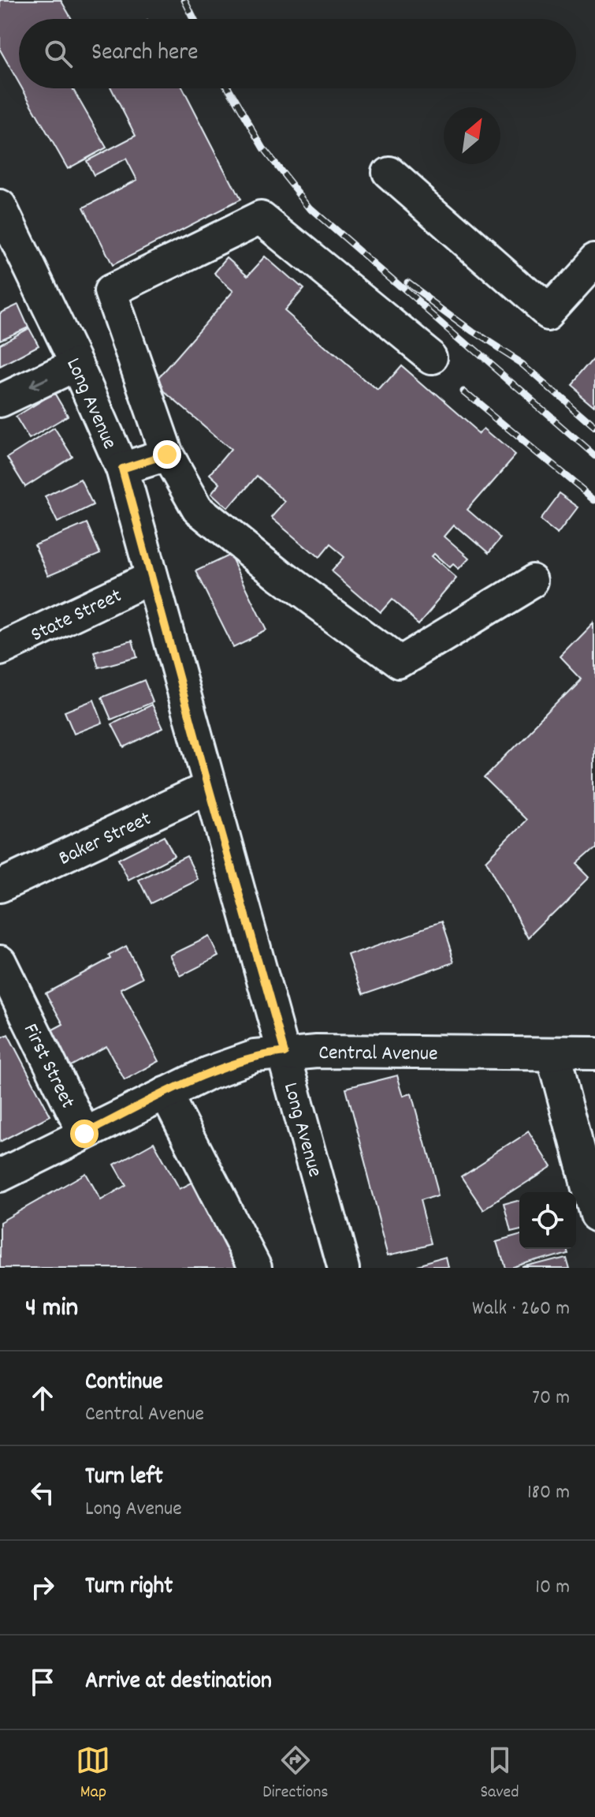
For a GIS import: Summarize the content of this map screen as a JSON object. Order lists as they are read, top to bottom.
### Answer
{
  "streets": {
    "street": [
      "Long Avenue",
      "State Street",
      "Baker Street",
      "Central Avenue",
      "First Street"
    ]
  },
  "crossings": [
    ["Long Avenue", "State Street"],
    ["Long Avenue", "Baker Street"],
    ["Long Avenue", "Central Avenue"],
    ["Central Avenue", "First Street"]
  ],
  "north": "top right",
  "page": {
    "search": "Search here",
    "heading": ["4 min", "Walk · 260 m"],
    "list": [
      ["Continue", "Central Avenue", "70 m"],
      ["Turn left", "Long Avenue", "180 m"],
      ["Turn right", "10 m"],
      "Arrive at destination"
    ],
    "nav": ["Map", "Directions", "Saved"]
  }
}
